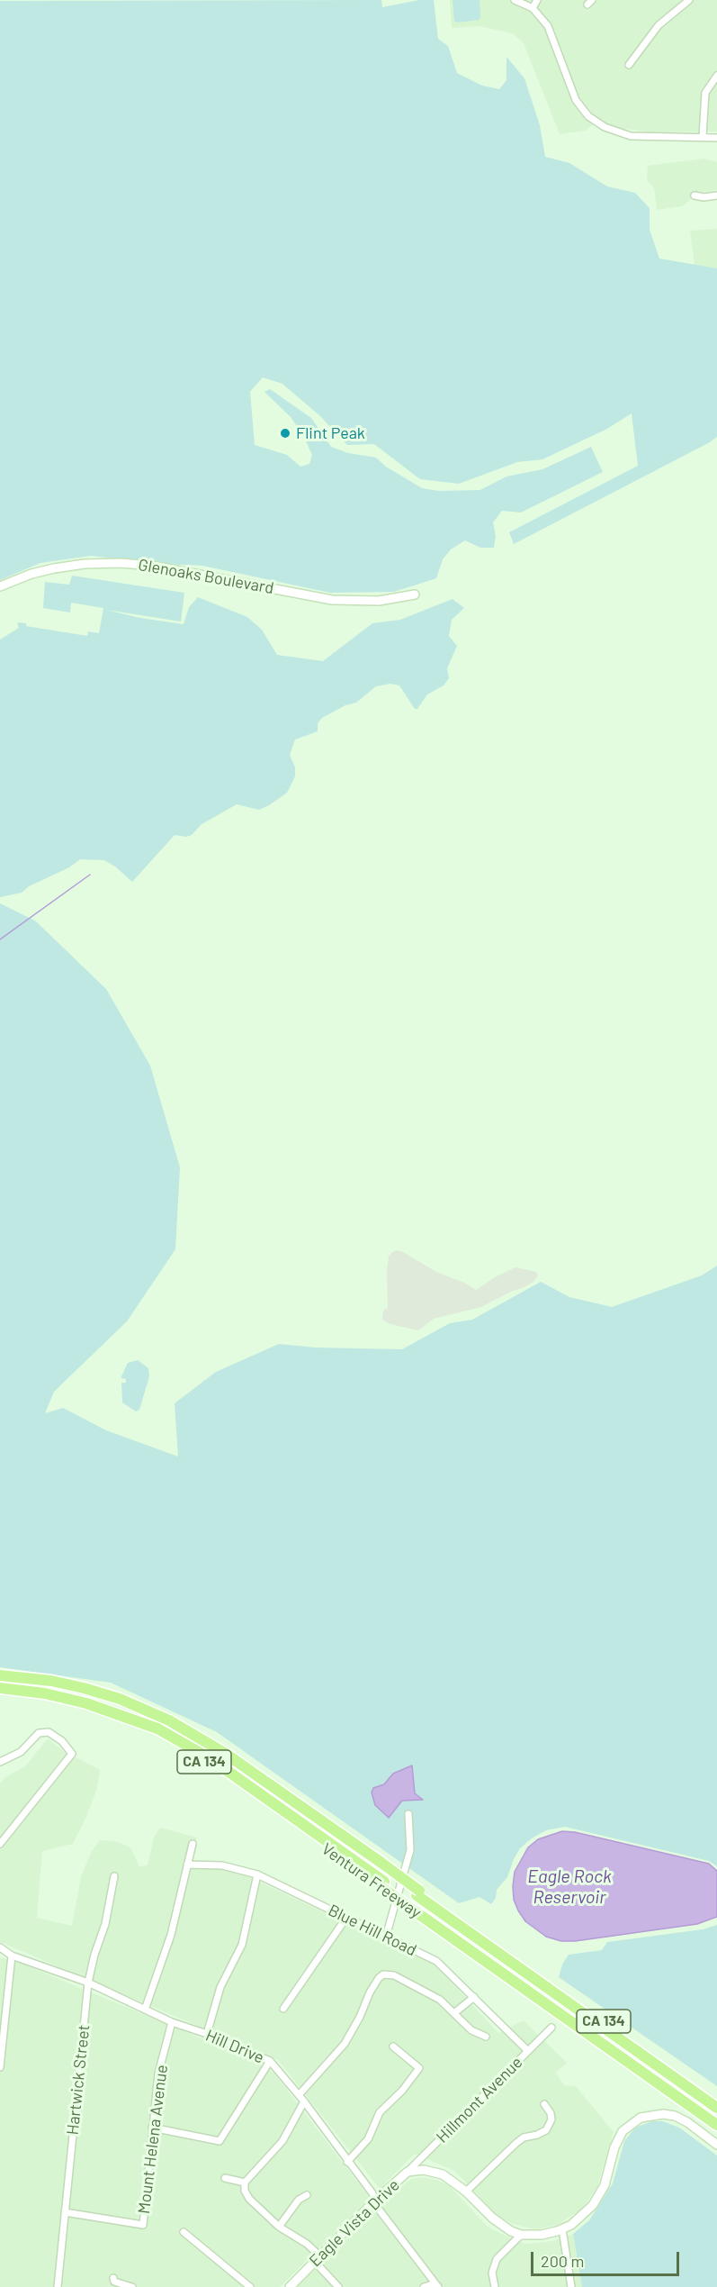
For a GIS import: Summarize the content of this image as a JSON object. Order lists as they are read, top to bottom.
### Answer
{
  "streets": {
    "highway": ["CA 134", "Ventura Freeway"],
    "street": [
      "Glenoaks Boulevard",
      "Blue Hill Road",
      "Hill Drive",
      "Hartwick Street",
      "Hillmont Avenue",
      "Mount Helena Avenue",
      "Eagle Vista Drive"
    ]
  },
  "crossings": [
    ["Blue Hill Road", "Hillmont Avenue"],
    ["Hill Drive", "Hartwick Street"],
    ["Hill Drive", "Mount Helena Avenue"],
    ["Hill Drive", "Eagle Vista Drive"],
    ["Hartwick Street", "Mount Helena Avenue"],
    ["Hillmont Avenue", "Eagle Vista Drive"]
  ],
  "water": ["Eagle Rock Reservoir"],
  "places": ["Flint Peak"],
  "scale_bar": "200 m"
}
